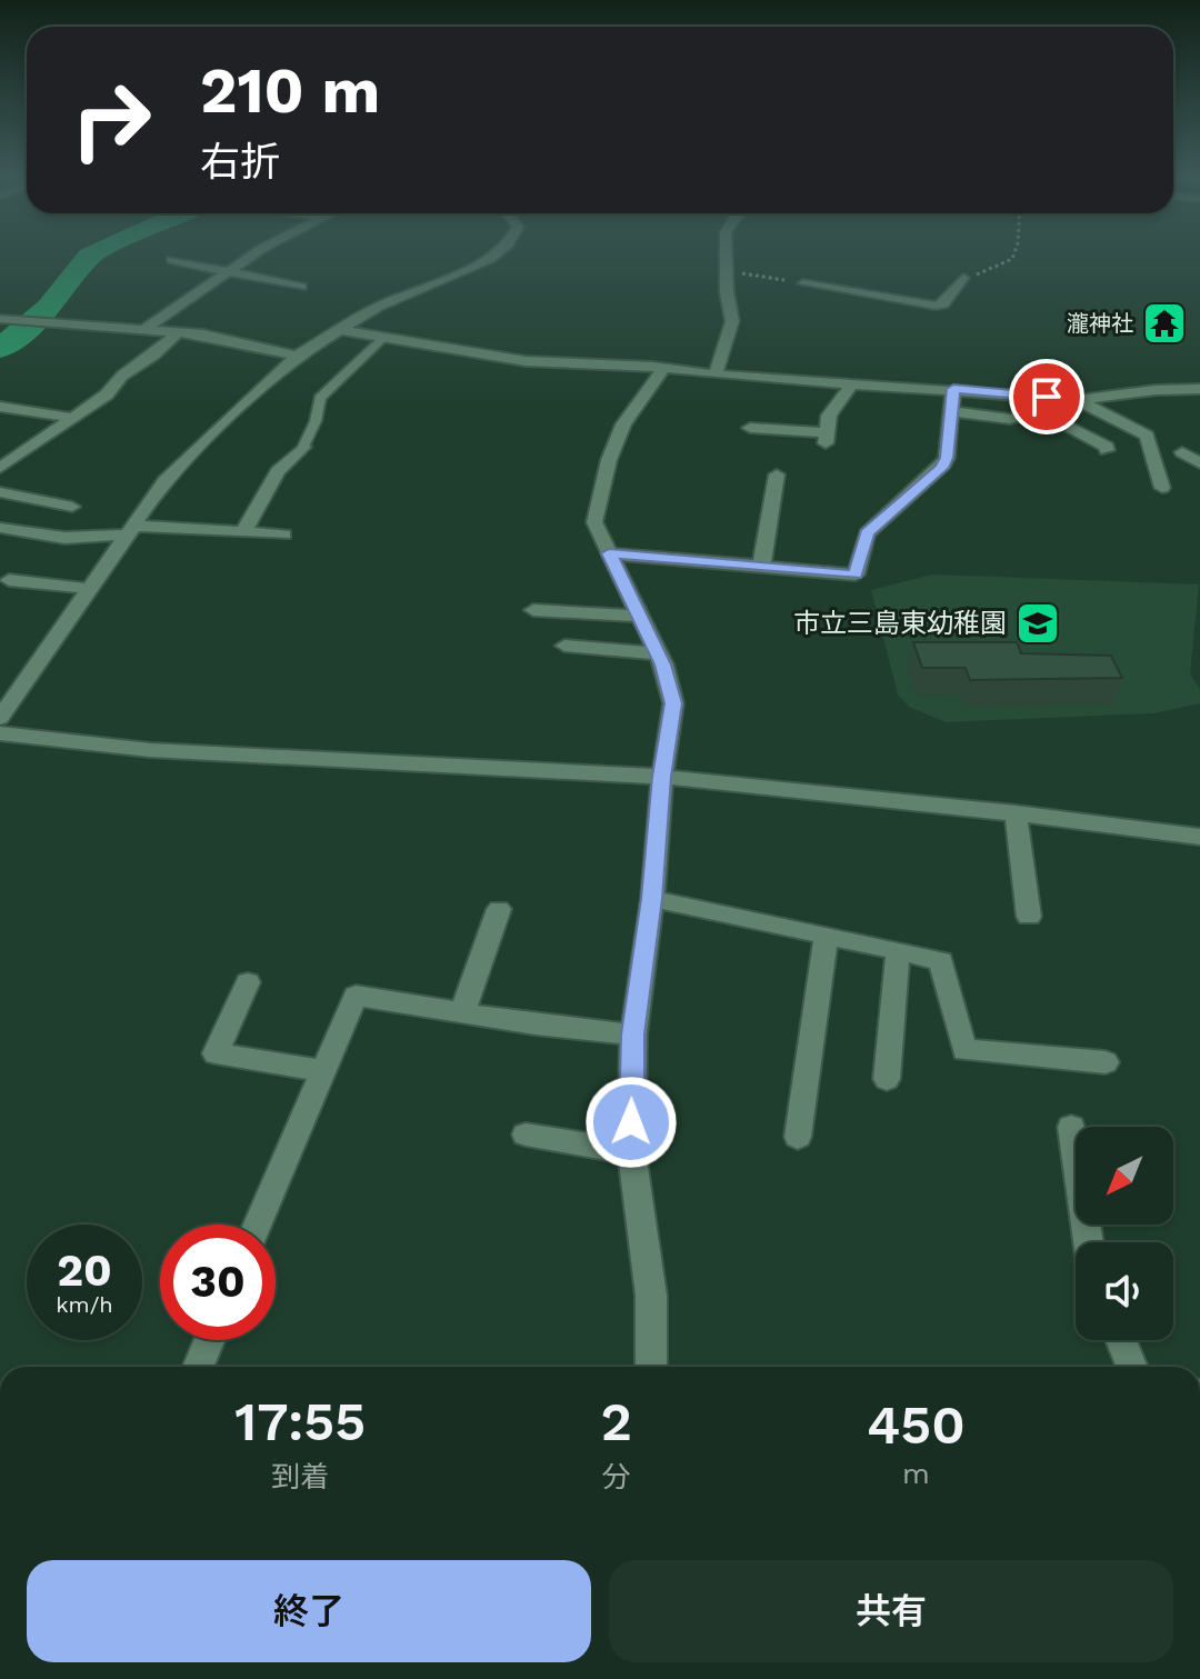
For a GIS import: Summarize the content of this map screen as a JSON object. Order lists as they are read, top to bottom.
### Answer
{
  "places": {
    "temple": ["瀧神社"],
    "school or university": ["市立三島東幼稚園"]
  },
  "north": "bottom left",
  "page": {
    "turn": ["210 m", "右折"],
    "speed": "20 km/h",
    "limit": "30",
    "eta": [
      "17:55",
      "到着",
      "2",
      "分",
      "450",
      "m"
    ],
    "buttons": ["終了", "共有"]
  }
}
